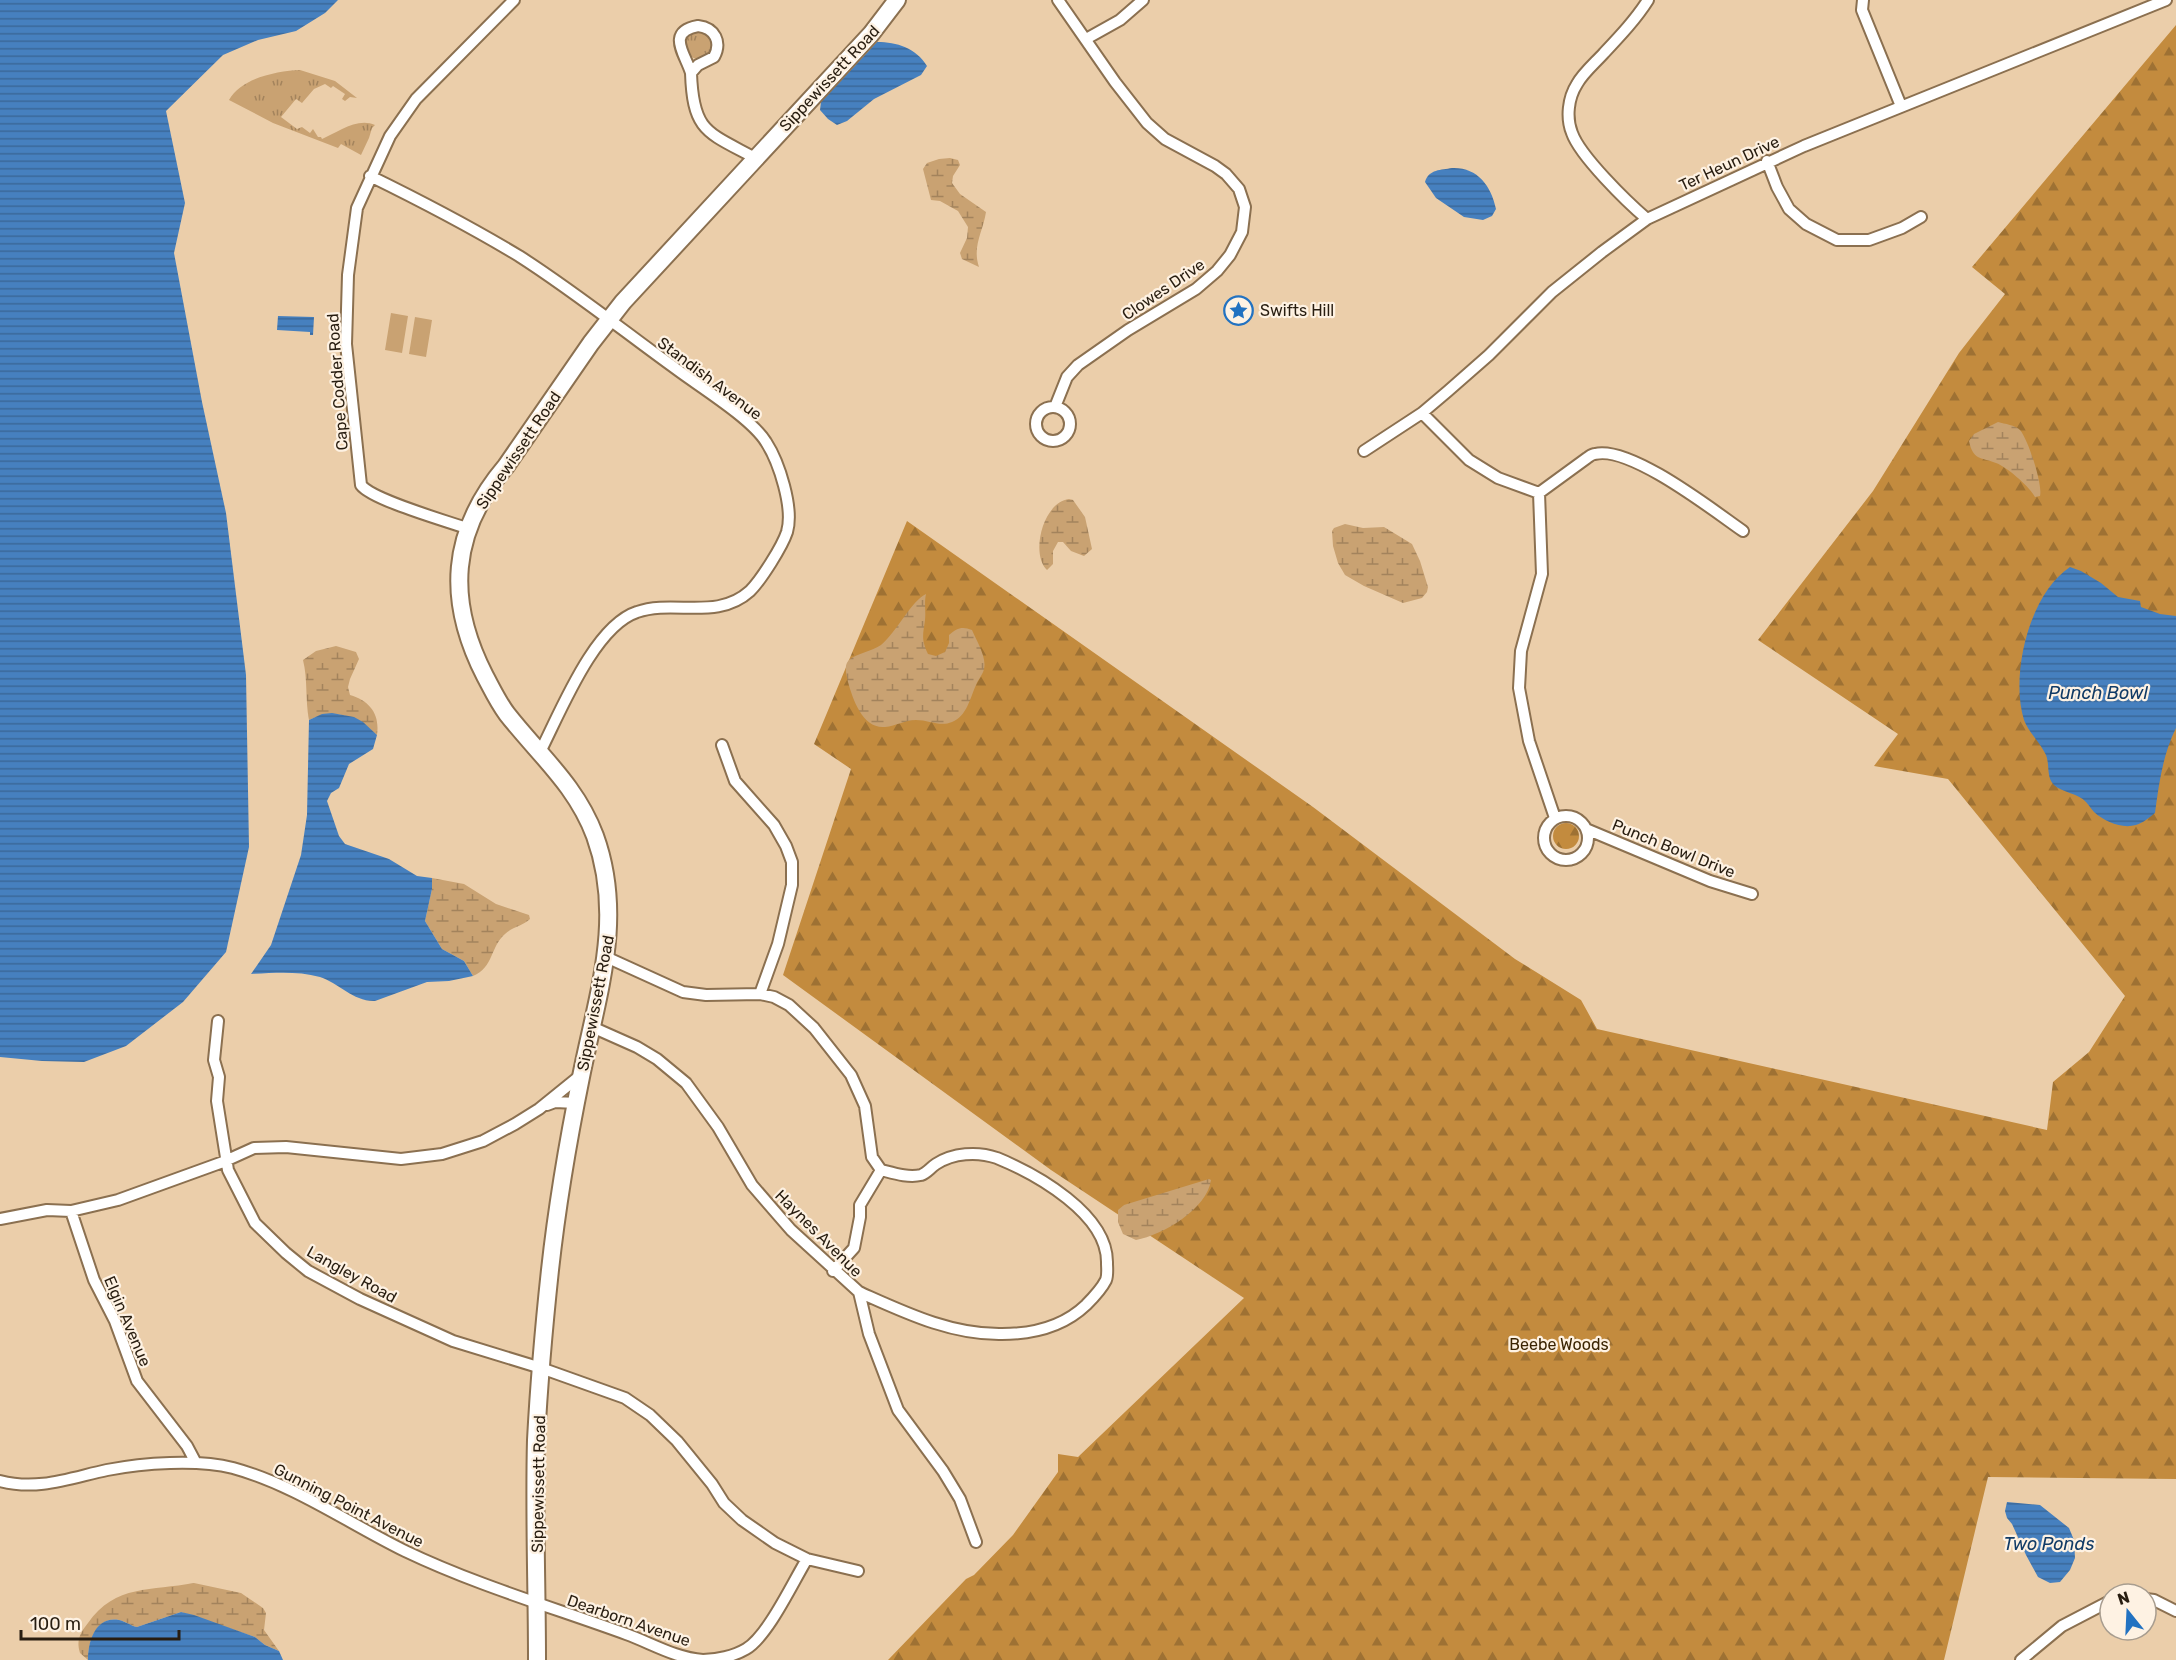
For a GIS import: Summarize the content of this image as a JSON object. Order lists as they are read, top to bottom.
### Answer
{
  "streets": {
    "main road": ["Sippewissett Road"],
    "street": [
      "Ter Heun Drive",
      "Clowes Drive",
      "Standish Avenue",
      "Cape Codder Road",
      "Punch Bowl Drive",
      "Haynes Avenue",
      "Langley Road",
      "Elgin Avenue",
      "Gunning Point Avenue",
      "Dearborn Avenue"
    ]
  },
  "crossings": [
    ["Sippewissett Road", "Standish Avenue"],
    ["Sippewissett Road", "Cape Codder Road"],
    ["Sippewissett Road", "Haynes Avenue"],
    ["Sippewissett Road", "Langley Road"],
    ["Sippewissett Road", "Gunning Point Avenue"],
    ["Sippewissett Road", "Dearborn Avenue"],
    ["Standish Avenue", "Cape Codder Road"],
    ["Elgin Avenue", "Gunning Point Avenue"],
    ["Gunning Point Avenue", "Dearborn Avenue"]
  ],
  "water": ["Punch Bowl", "Two Ponds"],
  "parks": ["Beebe Woods"],
  "places": {
    "place": ["Swifts Hill"]
  },
  "scale_bar": "100 m",
  "north": "top"
}
